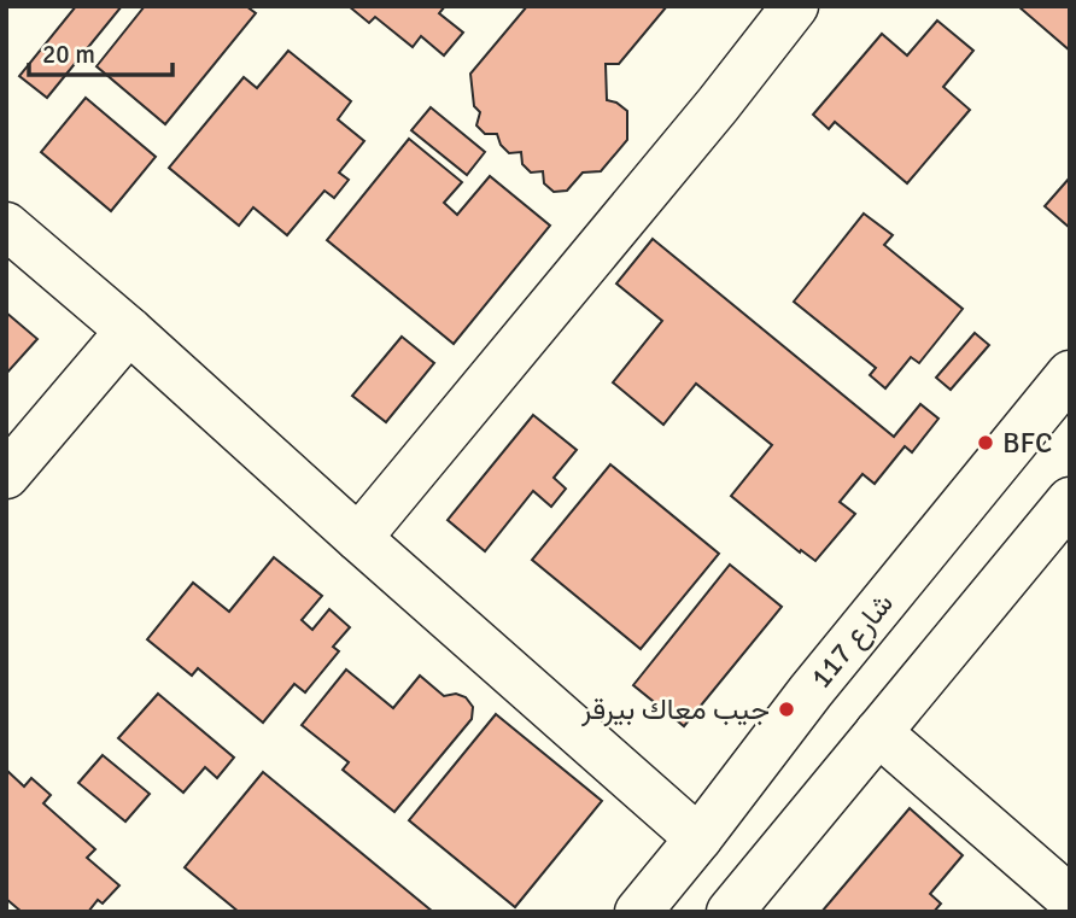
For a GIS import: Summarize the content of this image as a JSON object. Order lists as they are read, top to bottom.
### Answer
{
  "streets": {
    "street": ["شارع 117"]
  },
  "places": ["BFC", "جيب معاك بيرقر"],
  "scale_bar": "20 m"
}
